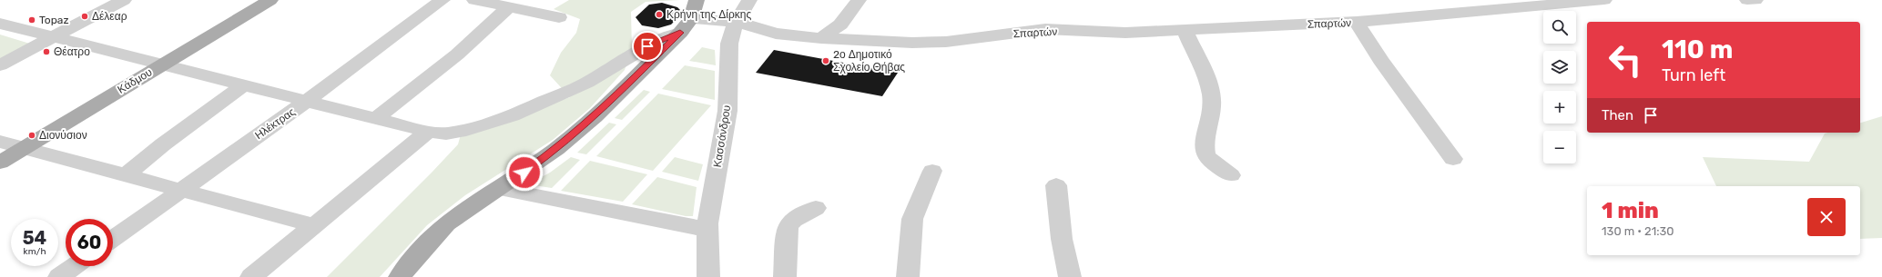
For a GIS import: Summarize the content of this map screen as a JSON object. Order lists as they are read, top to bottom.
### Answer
{
  "streets": {
    "main road": ["Κάδμου"],
    "street": ["Σπαρτών", "Ηλέκτρας", "Κασσάνδρου"]
  },
  "crossings": [
    ["Σπαρτών", "Κασσάνδρου"]
  ],
  "places": [
    "Κρήνη της Δίρκης",
    "Δέλεαρ",
    "Topaz",
    "Θέατρο",
    "2ο Δημοτικό Σχολείο Θήβας",
    "Διονύσιον"
  ],
  "page": {
    "map_buttons": ["+", "−"],
    "turn": ["110 m", "Turn left"],
    "then": "Then",
    "heading": ["1 min", "130 m · 21:30"],
    "speed": "54 km/h",
    "limit": "60"
  }
}
